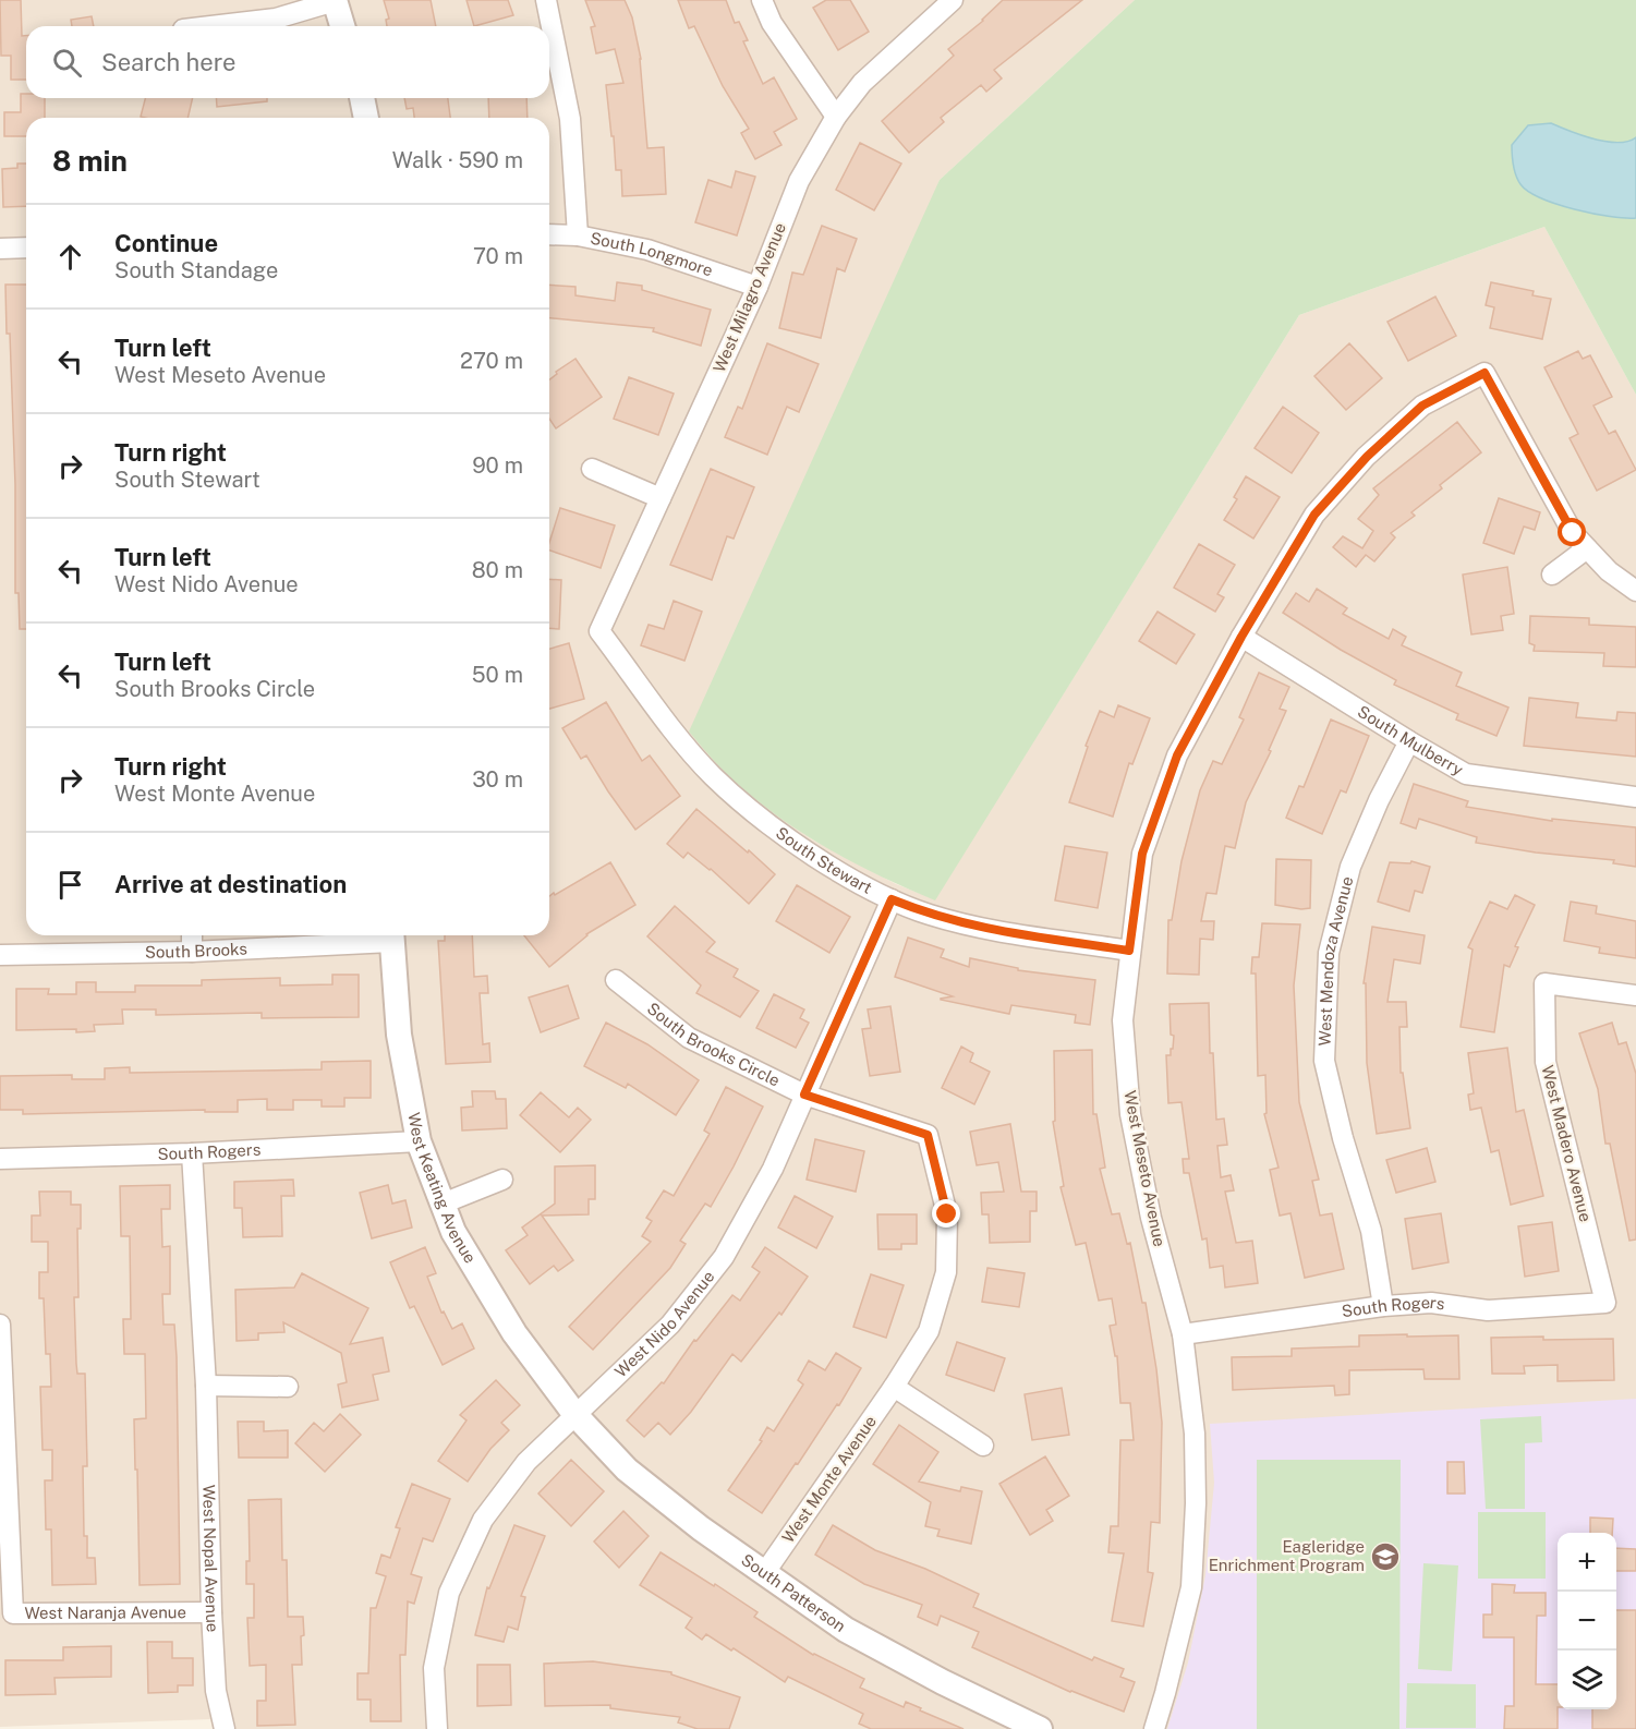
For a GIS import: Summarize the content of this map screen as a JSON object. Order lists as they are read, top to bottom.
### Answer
{
  "streets": {
    "street": [
      "South Longmore",
      "West Milagro Avenue",
      "South Mulberry",
      "South Stewart",
      "South Brooks",
      "West Mendoza Avenue",
      "South Brooks Circle",
      "West Madero Avenue",
      "South Rogers",
      "West Meseto Avenue",
      "West Keating Avenue",
      "West Nido Avenue",
      "West Monte Avenue",
      "West Nopal Avenue",
      "South Patterson",
      "West Naranja Avenue"
    ]
  },
  "crossings": [
    ["South Longmore", "West Milagro Avenue"],
    ["West Milagro Avenue", "South Stewart"],
    ["South Mulberry", "West Mendoza Avenue"],
    ["South Mulberry", "West Meseto Avenue"],
    ["South Stewart", "West Meseto Avenue"],
    ["South Stewart", "West Nido Avenue"],
    ["South Brooks", "West Keating Avenue"],
    ["West Mendoza Avenue", "South Rogers"],
    ["South Brooks Circle", "West Nido Avenue"],
    ["South Brooks Circle", "West Monte Avenue"],
    ["West Madero Avenue", "South Rogers"],
    ["South Rogers", "West Meseto Avenue"],
    ["South Rogers", "West Keating Avenue"],
    ["South Rogers", "West Nopal Avenue"],
    ["West Keating Avenue", "West Nido Avenue"],
    ["West Keating Avenue", "South Patterson"],
    ["West Nido Avenue", "South Patterson"],
    ["West Monte Avenue", "South Patterson"],
    ["West Nopal Avenue", "West Naranja Avenue"]
  ],
  "places": {
    "school or university": ["Eagleridge Enrichment Program"]
  },
  "page": {
    "search": "Search here",
    "heading": ["8 min", "Walk · 590 m"],
    "list": [
      ["Continue", "South Standage", "70 m"],
      ["Turn left", "West Meseto Avenue", "270 m"],
      ["Turn right", "South Stewart", "90 m"],
      ["Turn left", "West Nido Avenue", "80 m"],
      ["Turn left", "South Brooks Circle", "50 m"],
      ["Turn right", "West Monte Avenue", "30 m"],
      "Arrive at destination"
    ],
    "map_buttons": ["+", "−"]
  }
}
